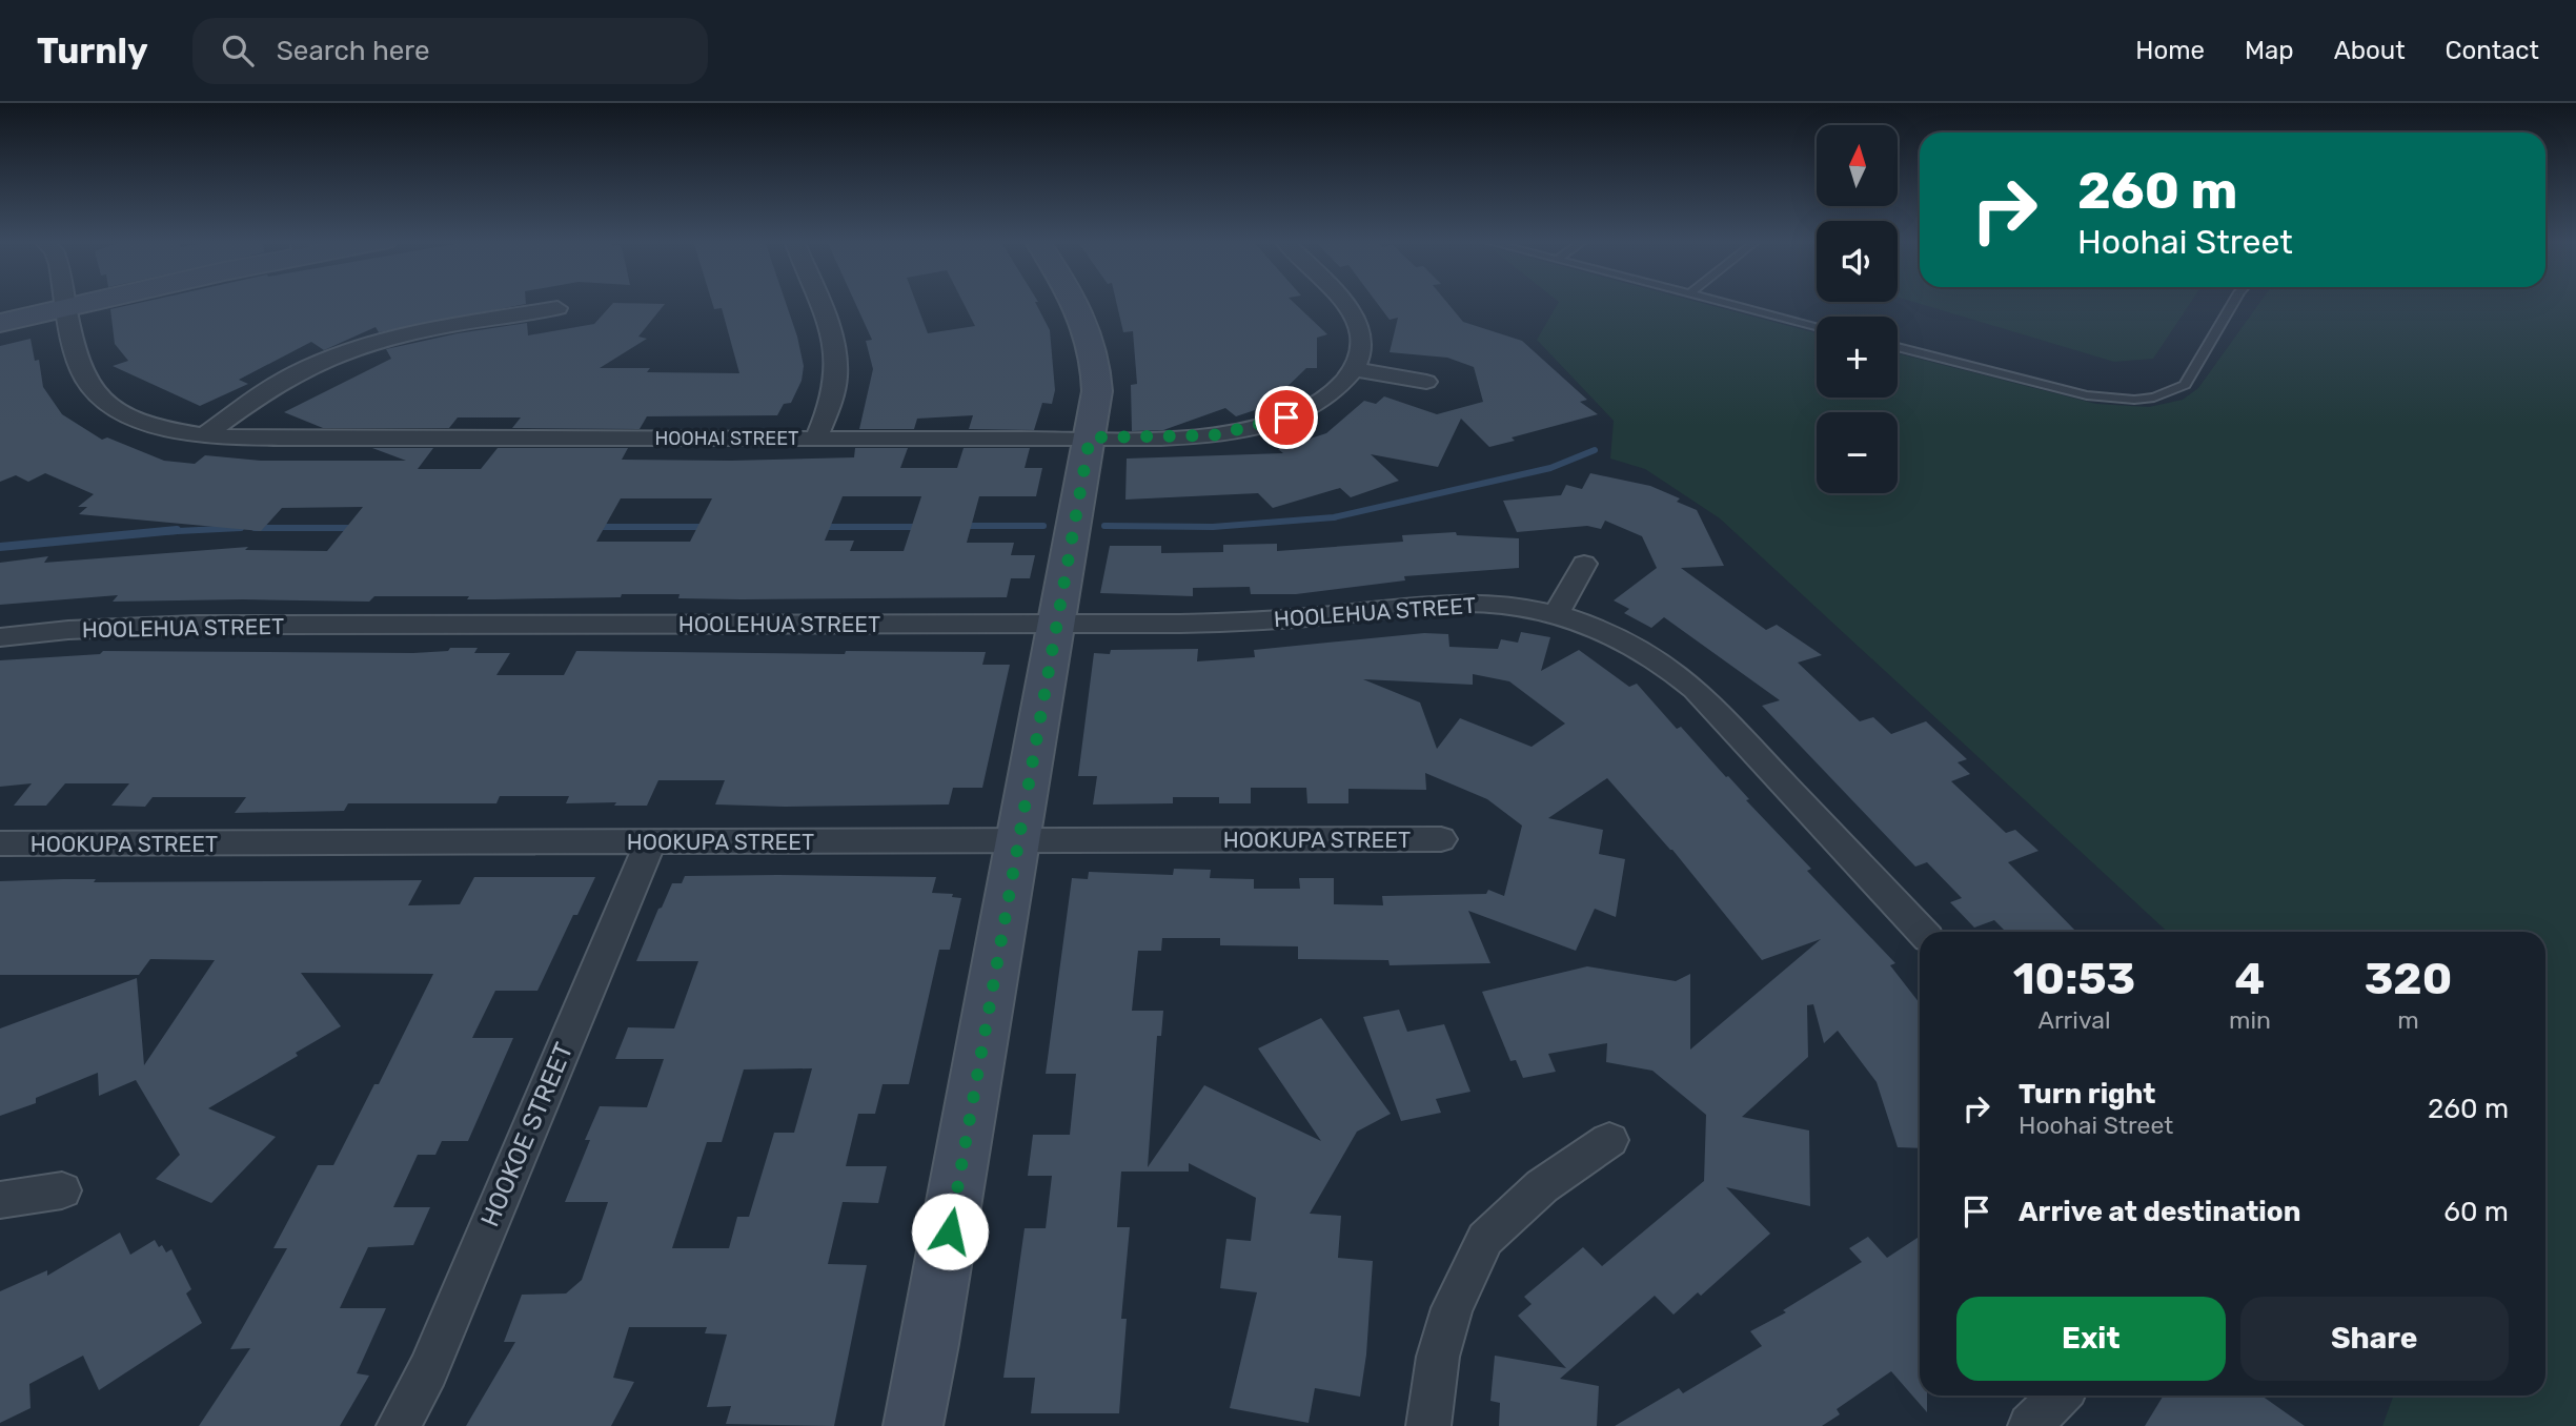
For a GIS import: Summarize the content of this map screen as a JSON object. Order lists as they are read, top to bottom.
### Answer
{
  "streets": {
    "street": [
      "HOOHAI STREET",
      "HOOLEHUA STREET",
      "HOOKUPA STREET",
      "HOOKOE STREET"
    ]
  },
  "crossings": [
    ["HOOKUPA STREET", "HOOKOE STREET"]
  ],
  "north": "top",
  "page": {
    "header": "Turnly",
    "search": "Search here",
    "nav": [
      "Home",
      "Map",
      "About",
      "Contact"
    ],
    "map_buttons": ["+", "−"],
    "turn": ["260 m", "Hoohai Street"],
    "eta": [
      "10:53",
      "Arrival",
      "4",
      "min",
      "320",
      "m"
    ],
    "list": [
      {
        "name": "Turn right",
        "note": "Hoohai Street",
        "value": "260 m"
      },
      {
        "name": "Arrive at destination",
        "value": "60 m"
      }
    ],
    "buttons": ["Exit", "Share"]
  }
}
